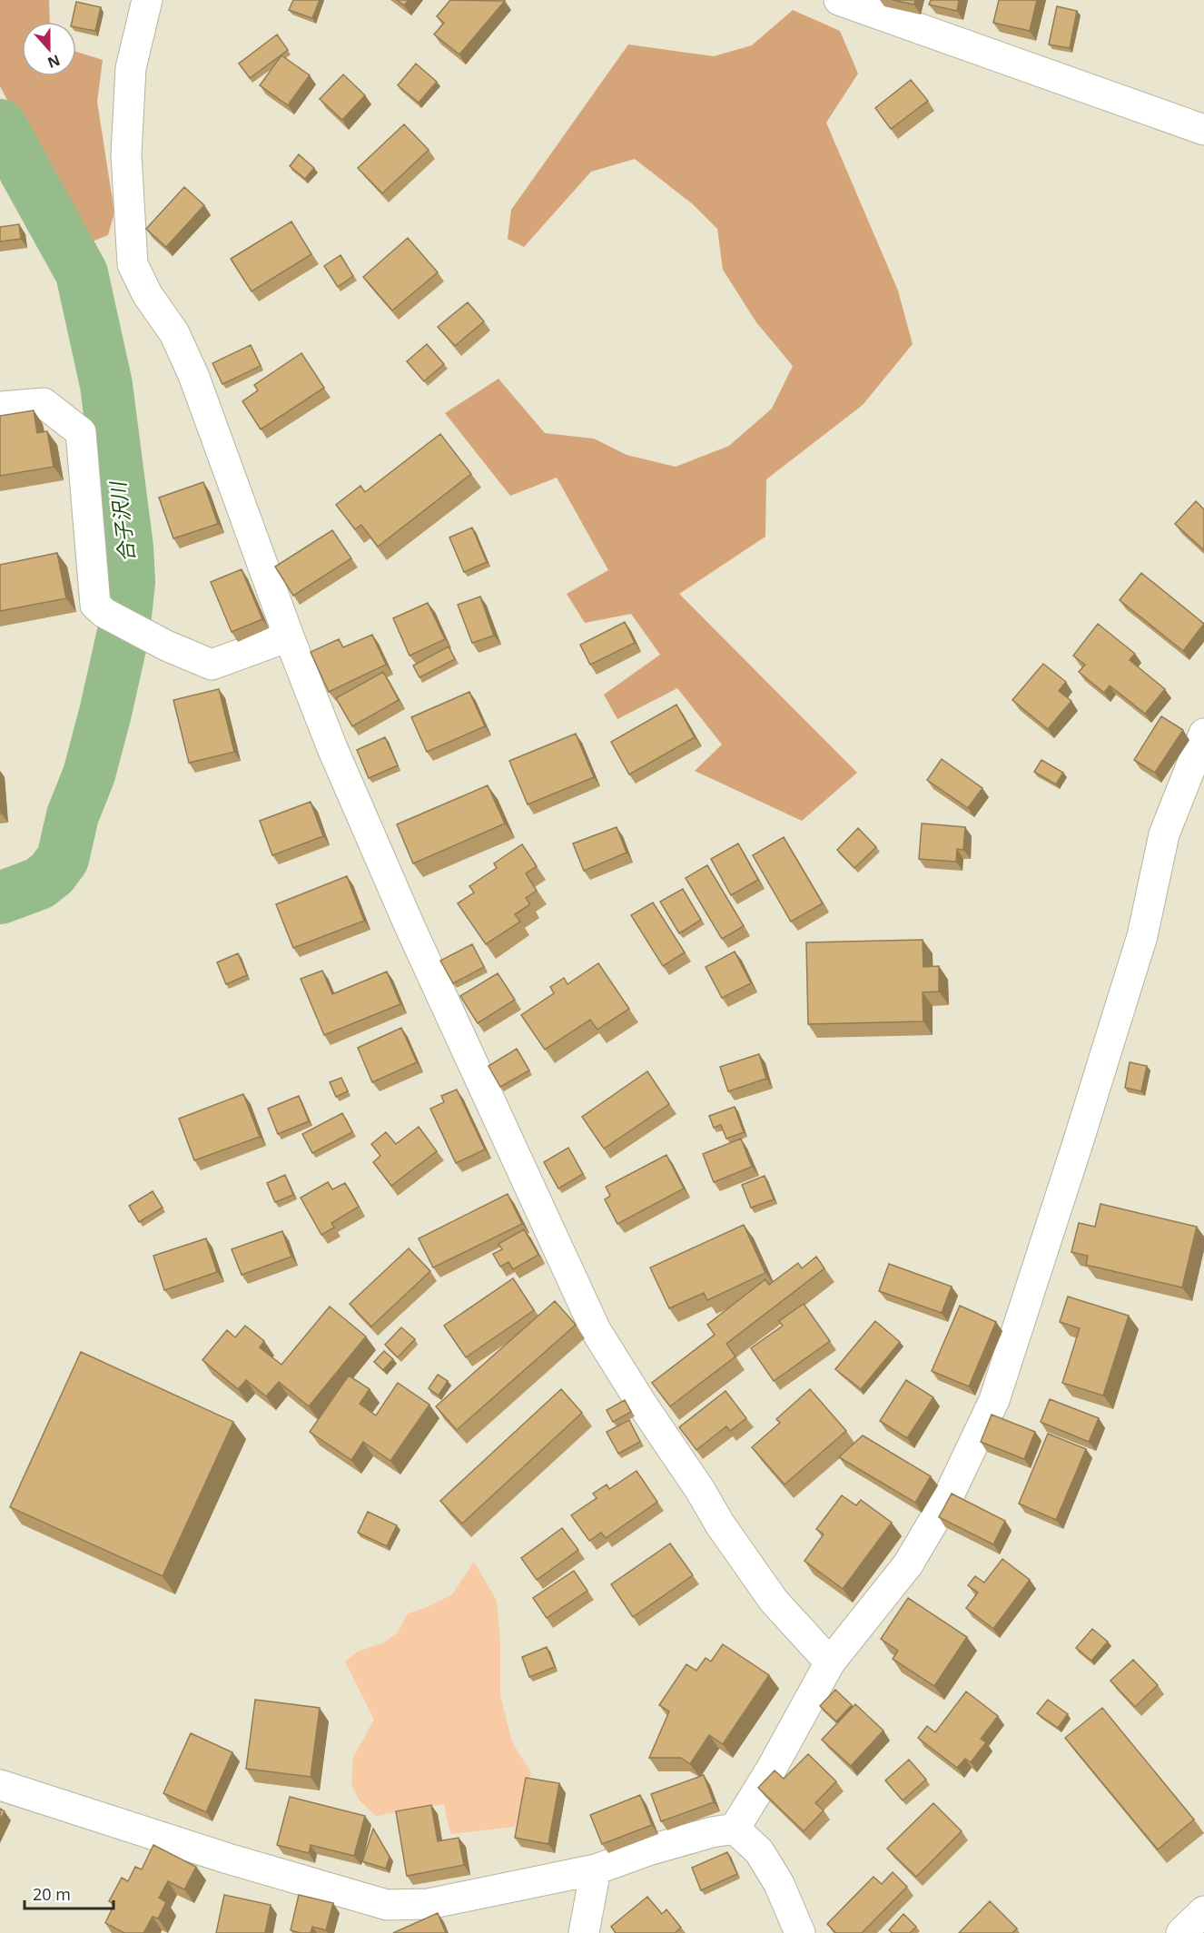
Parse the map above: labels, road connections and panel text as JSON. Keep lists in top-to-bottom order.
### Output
{
  "water": ["合子沢川"],
  "scale_bar": "20 m",
  "north": "bottom"
}
